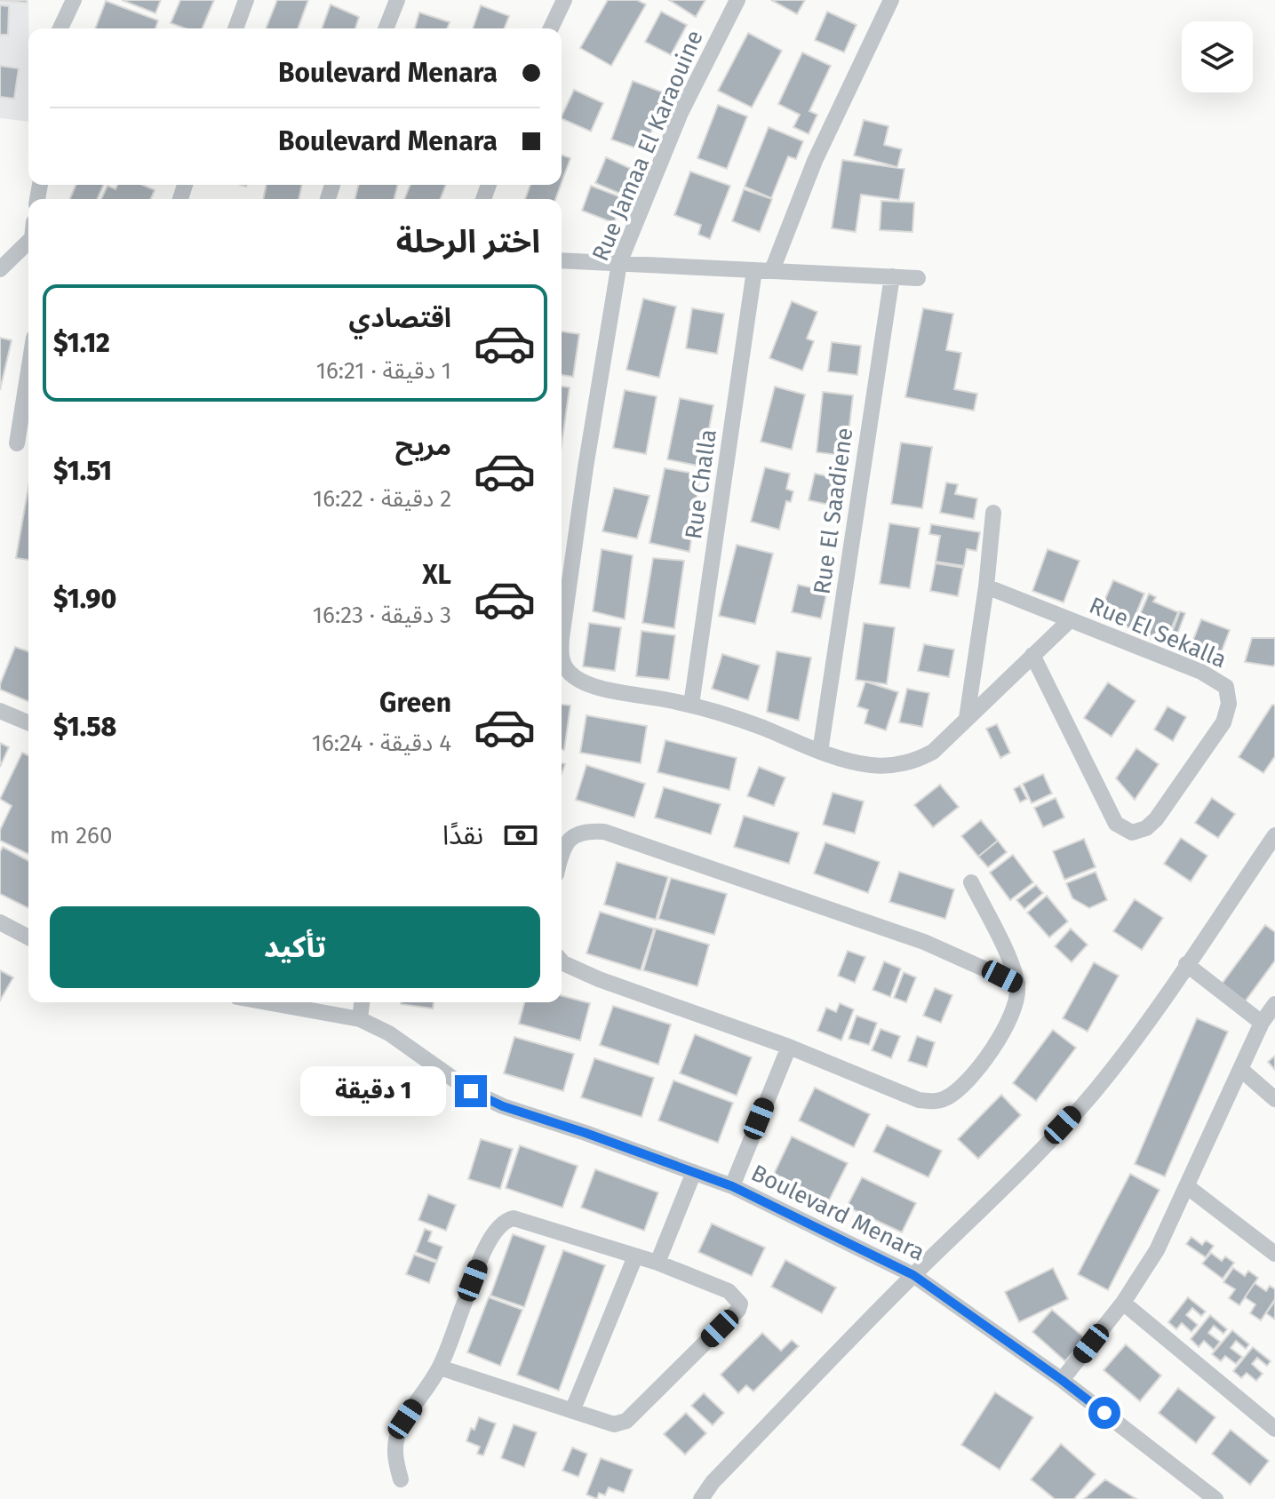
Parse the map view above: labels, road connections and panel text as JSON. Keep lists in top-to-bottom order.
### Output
{
  "streets": {
    "street": [
      "Rue Jamaa El Karaouine",
      "Rue Challa",
      "Rue El Saadiene",
      "Rue El Sekalla",
      "Boulevard Menara"
    ]
  },
  "crossings": [
    ["Rue Jamaa El Karaouine", "Rue Challa"],
    ["Rue Jamaa El Karaouine", "Rue El Saadiene"],
    ["Rue Jamaa El Karaouine", "Rue El Sekalla"]
  ],
  "page": {
    "banner": ["Boulevard Menara", "Boulevard Menara"],
    "heading": "اختر الرحلة",
    "list": [
      {
        "name": "اقتصادي",
        "note": "1 دقيقة · 16:21",
        "value": "$1.12"
      },
      {
        "name": "مريح",
        "note": "2 دقيقة · 16:22",
        "value": "$1.51"
      },
      {
        "name": "XL",
        "note": "3 دقيقة · 16:23",
        "value": "$1.90"
      },
      {
        "name": "Green",
        "note": "4 دقيقة · 16:24",
        "value": "$1.58"
      }
    ],
    "pay": ["نقدًا", "260 m"],
    "buttons": "تأكيد",
    "bubble": "1 دقيقة"
  }
}
